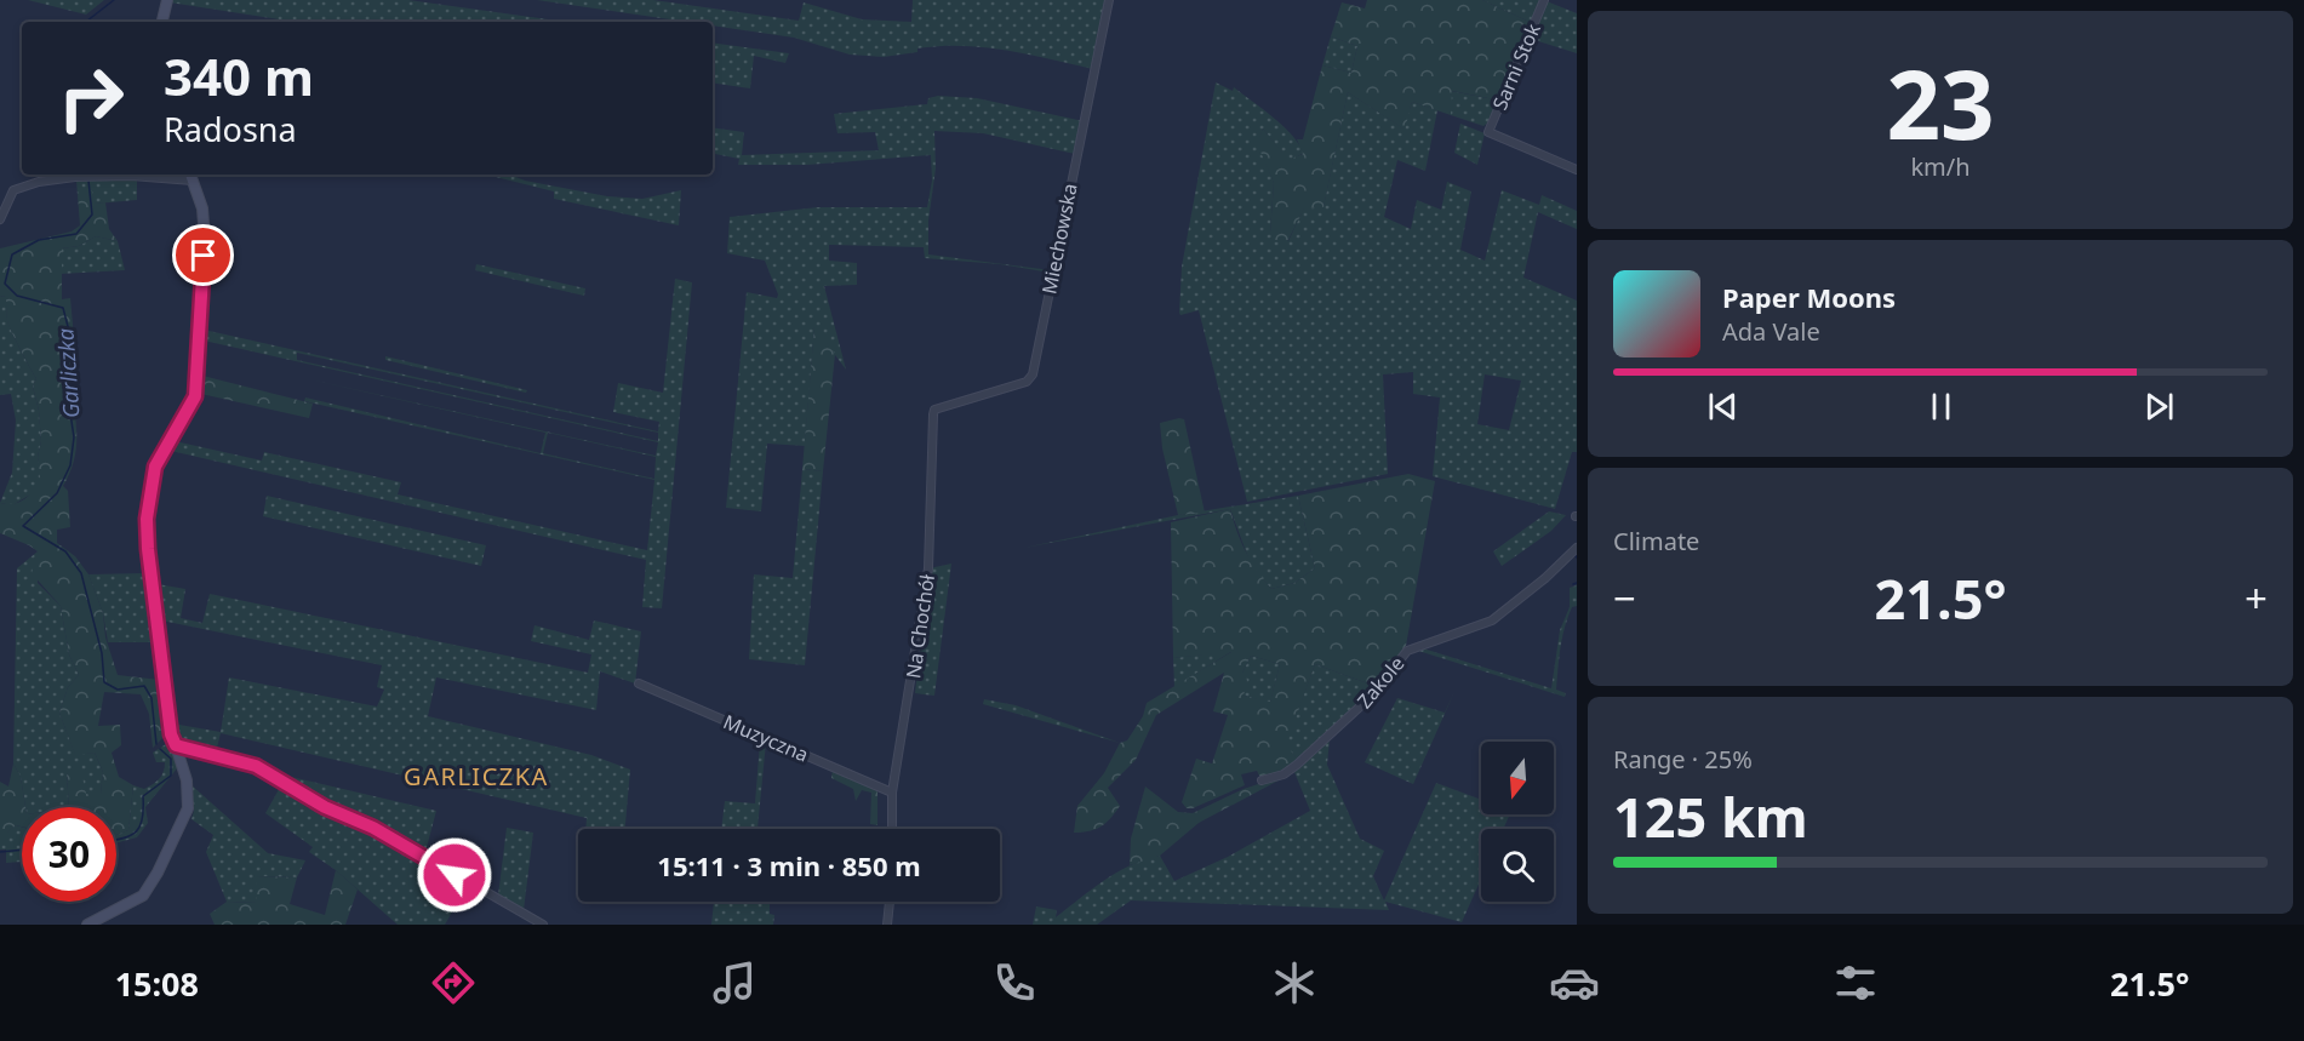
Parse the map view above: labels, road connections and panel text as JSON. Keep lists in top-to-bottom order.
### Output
{
  "streets": {
    "street": [
      "Sarni Stok",
      "Miechowska",
      "Na Chochół",
      "Zakole",
      "Muzyczna"
    ]
  },
  "crossings": [
    ["Miechowska", "Na Chochół"],
    ["Na Chochół", "Muzyczna"]
  ],
  "districts": ["GARLICZKA"],
  "water": ["Garliczka"],
  "north": "bottom",
  "page": {
    "tile": [
      ["23", "km/h"],
      "Climate",
      ["Range · 25%", "125 km"]
    ],
    "turn": ["340 m", "Radosna"],
    "song": ["Paper Moons", "Ada Vale"],
    "heat": ["−", "21.5°", "+"],
    "limit": "30",
    "trip": "15:11 · 3 min · 850 m",
    "tabs": ["15:08", "21.5°"]
  }
}
